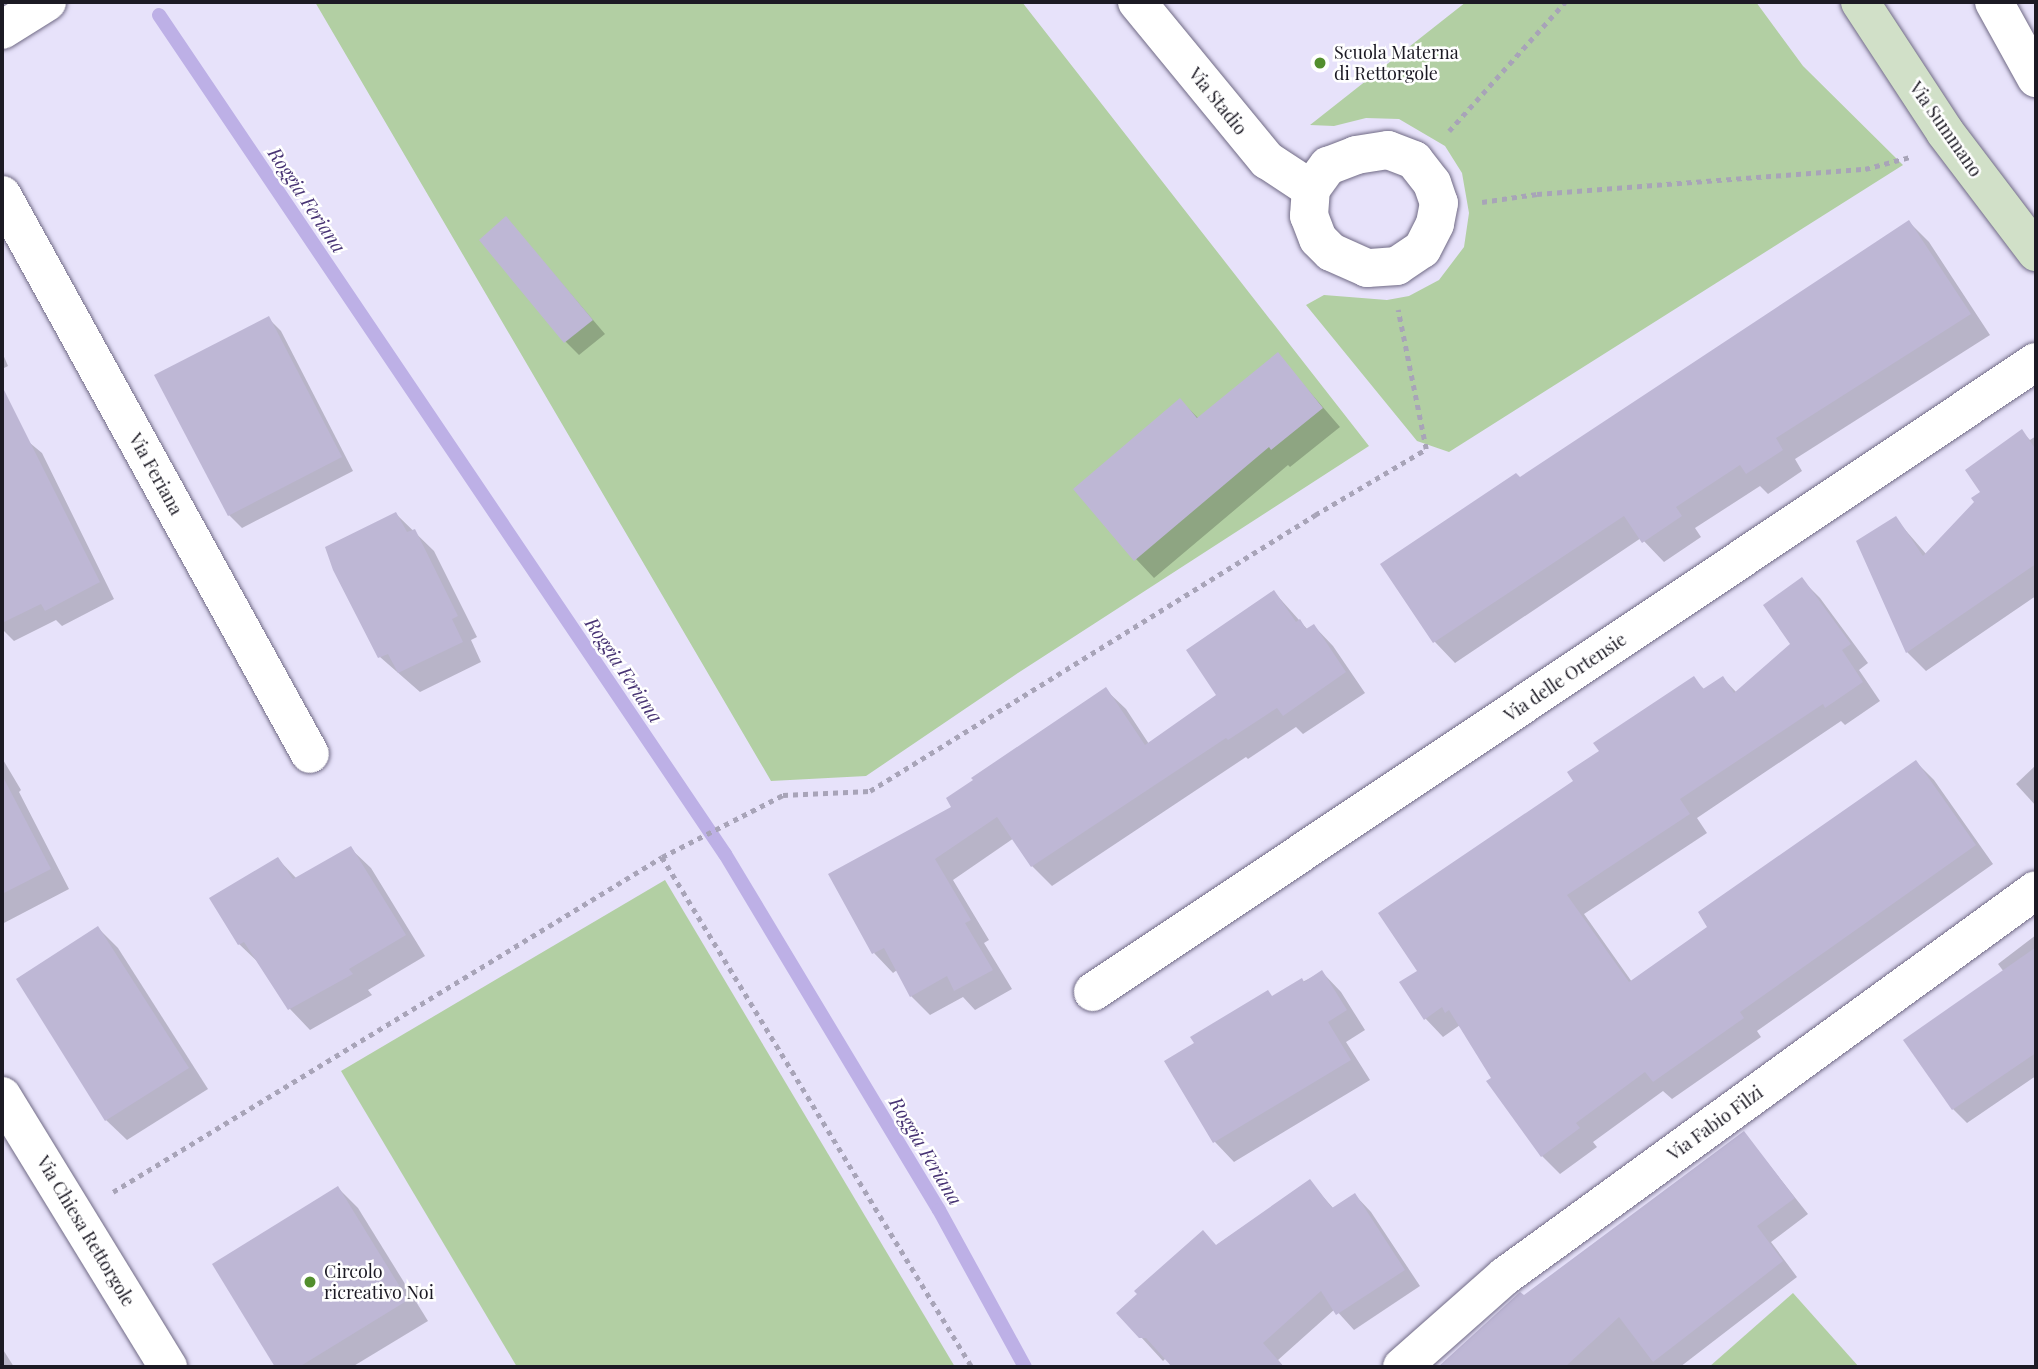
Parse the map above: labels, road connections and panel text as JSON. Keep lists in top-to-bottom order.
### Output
{
  "streets": {
    "main road": ["Via Summano"],
    "street": [
      "Via Stadio",
      "Via Feriana",
      "Via delle Ortensie",
      "Via Fabio Filzi",
      "Via Chiesa Rettorgole"
    ]
  },
  "water": ["Roggia Feriana"],
  "places": ["Scuola Materna di Rettorgole", "Circolo ricreativo Noi"]
}
